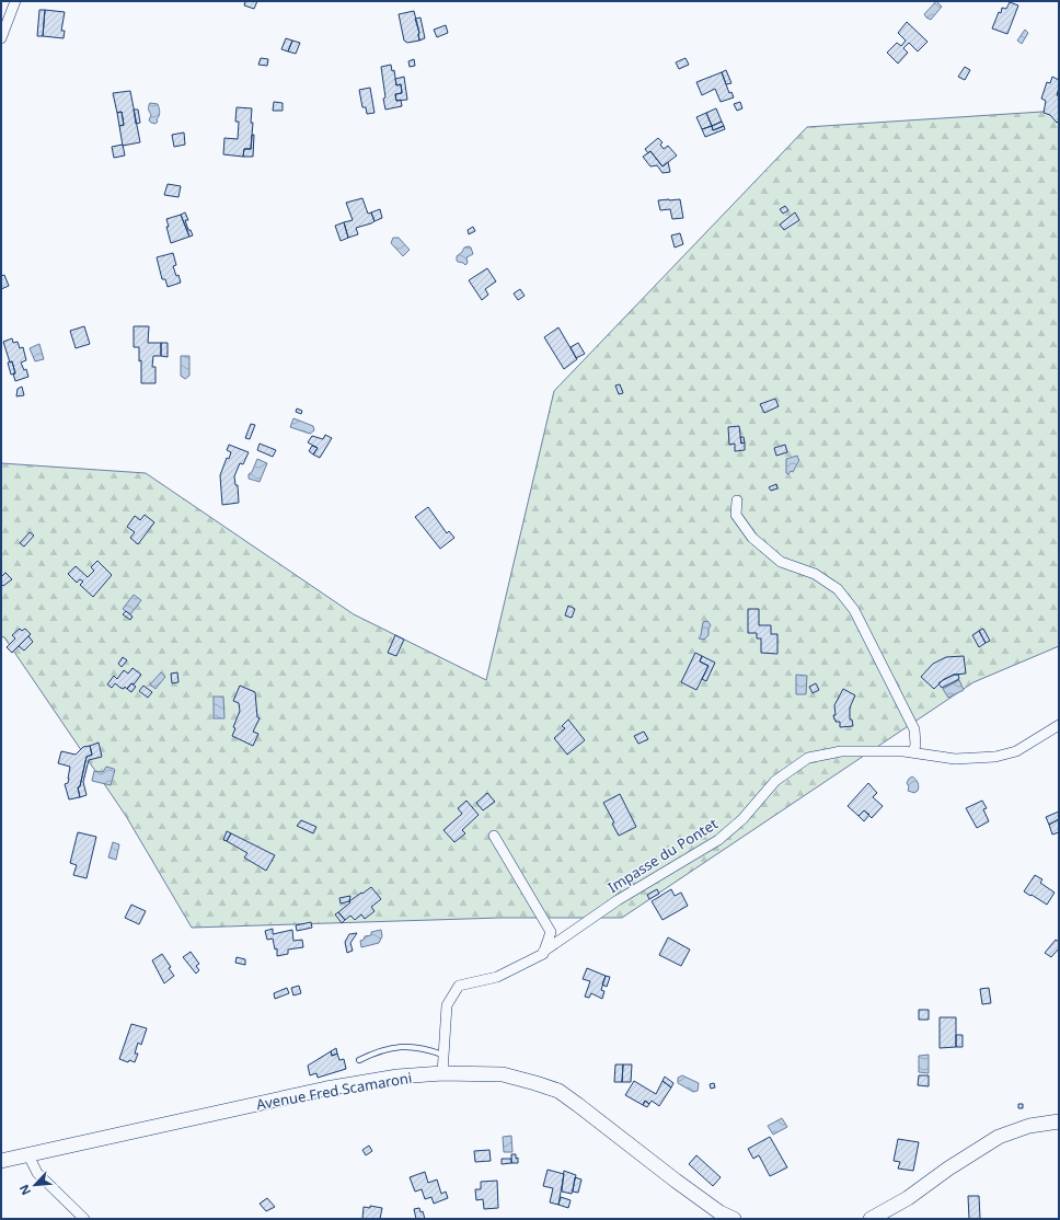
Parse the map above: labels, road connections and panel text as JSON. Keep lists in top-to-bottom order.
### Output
{
  "streets": {
    "main road": ["Avenue Fred Scamaroni"],
    "street": ["Impasse du Pontet"]
  },
  "crossings": [
    ["Impasse du Pontet", "Avenue Fred Scamaroni"]
  ],
  "north": "bottom left"
}
